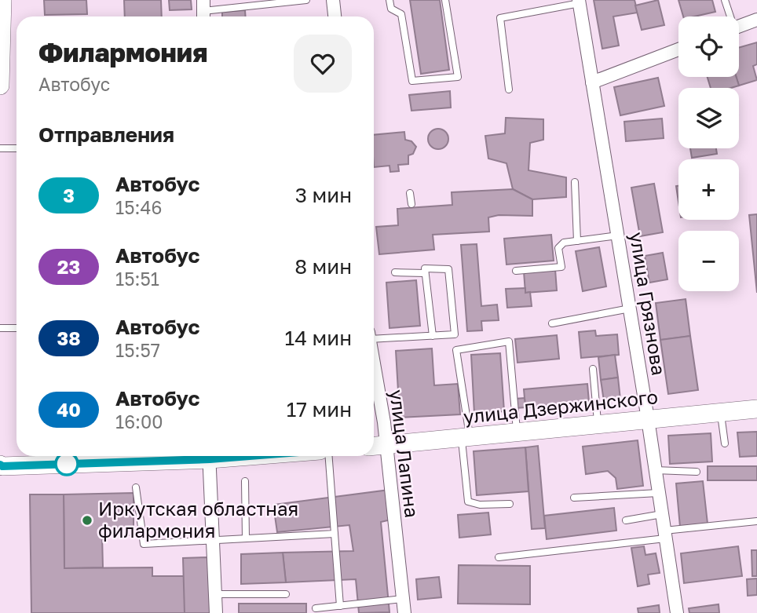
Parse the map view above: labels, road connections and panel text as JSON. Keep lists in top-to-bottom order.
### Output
{
  "streets": {
    "main road": ["улица Дзержинского"],
    "street": ["улица Грязнова", "улица Лапина"]
  },
  "crossings": [
    ["улица Грязнова", "улица Дзержинского"],
    ["улица Дзержинского", "улица Лапина"]
  ],
  "places": ["Иркутская областная филармония"],
  "lines": ["bus line 3"],
  "page": {
    "map_buttons": ["+", "−"],
    "heading": [
      ["Филармония", "Автобус"],
      "Отправления"
    ],
    "list": [
      {
        "mark": "3",
        "name": "Автобус",
        "note": "15:46",
        "value": "3 мин"
      },
      {
        "mark": "23",
        "name": "Автобус",
        "note": "15:51",
        "value": "8 мин"
      },
      {
        "mark": "38",
        "name": "Автобус",
        "note": "15:57",
        "value": "14 мин"
      },
      {
        "mark": "40",
        "name": "Автобус",
        "note": "16:00",
        "value": "17 мин"
      }
    ]
  }
}
